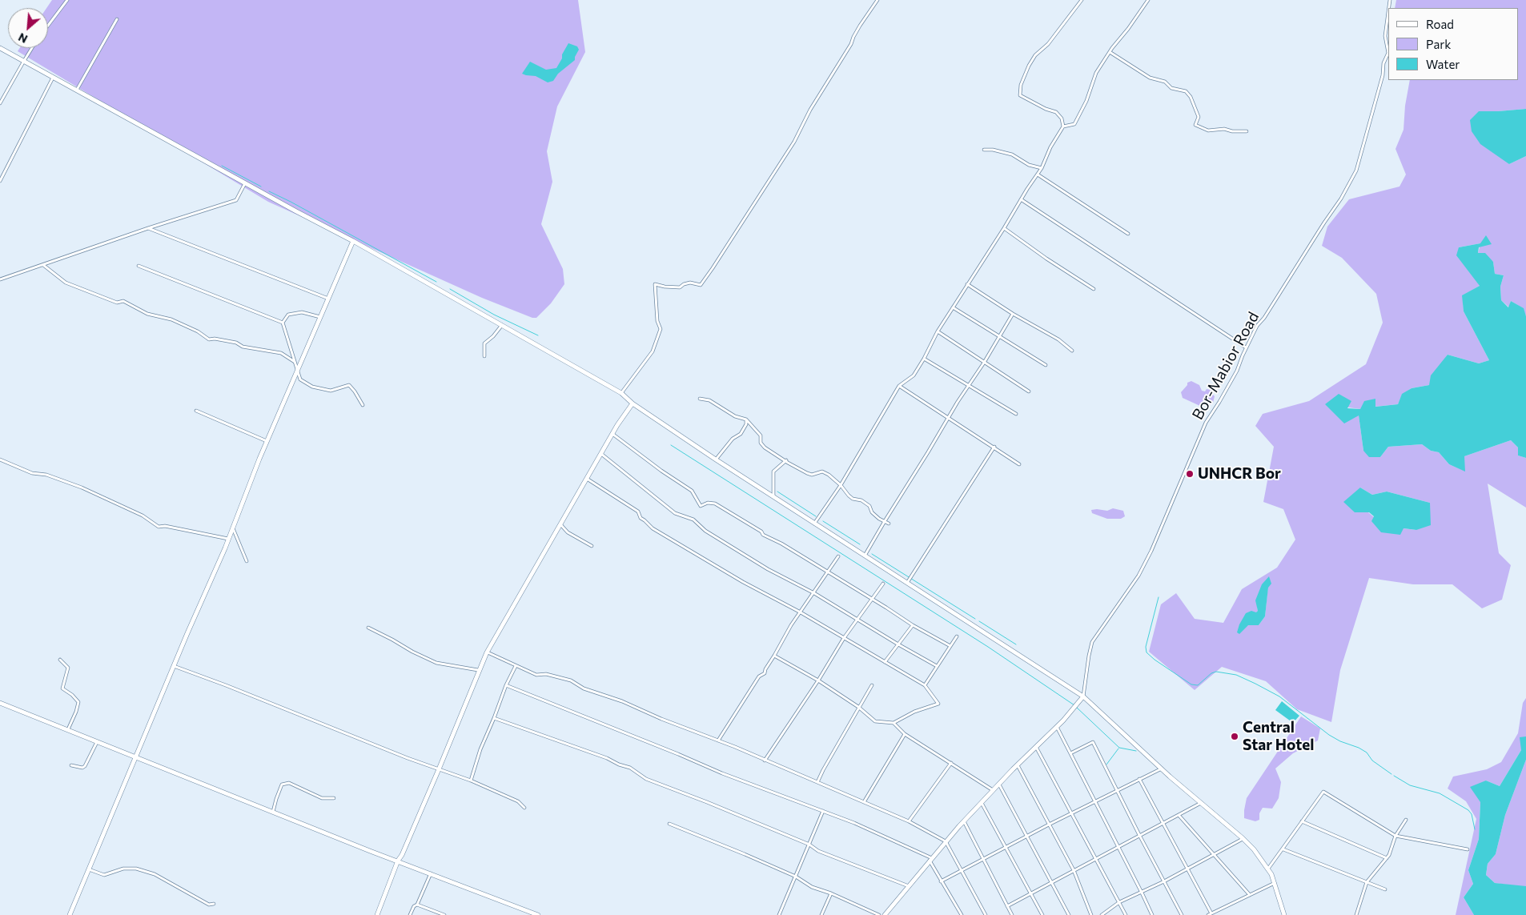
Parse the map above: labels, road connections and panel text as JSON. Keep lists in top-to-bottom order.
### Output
{
  "streets": {
    "street": ["Bor-Mabior Road"]
  },
  "places": ["UNHCR Bor", "Central Star Hotel"],
  "legend": ["Road", "Park", "Water"],
  "north": "bottom left"
}
